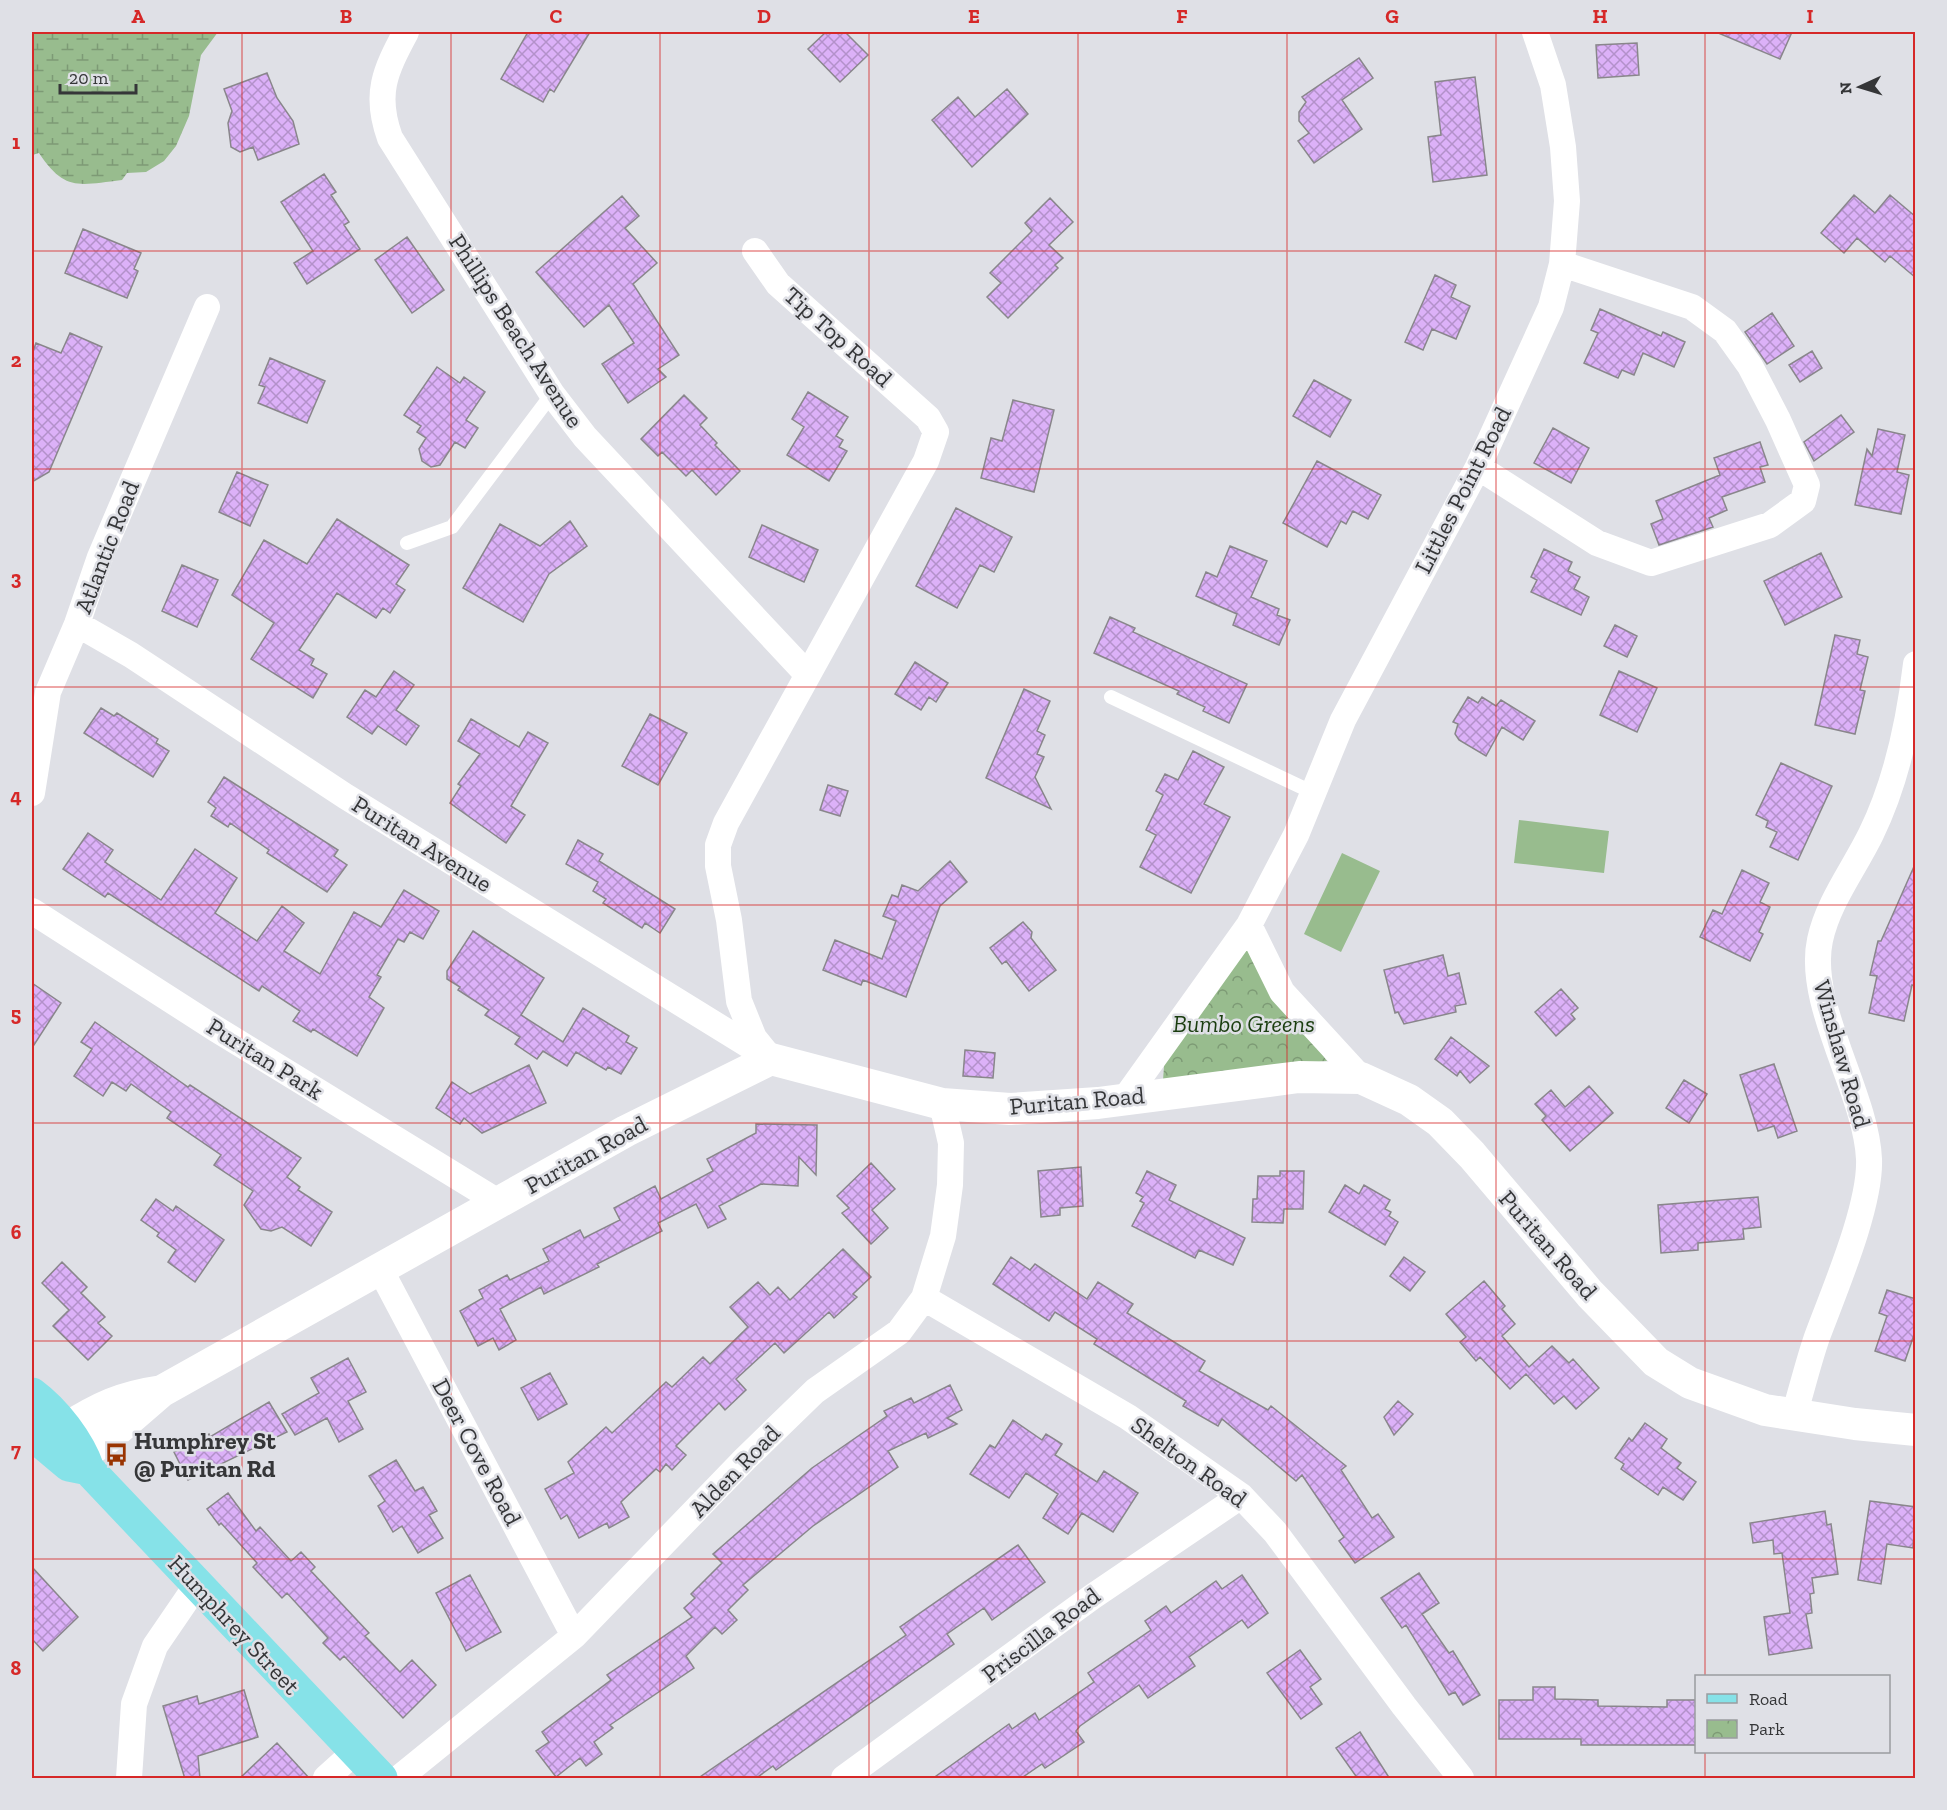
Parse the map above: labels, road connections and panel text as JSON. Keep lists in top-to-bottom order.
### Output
{
  "streets": {
    "main road": ["Humphrey Street"],
    "street": [
      "Phillips Beach Avenue",
      "Tip Top Road",
      "Littles Point Road",
      "Atlantic Road",
      "Puritan Avenue",
      "Winshaw Road",
      "Puritan Park",
      "Puritan Road",
      "Deer Cove Road",
      "Shelton Road",
      "Alden Road",
      "Priscilla Road"
    ]
  },
  "crossings": [
    ["Phillips Beach Avenue", "Tip Top Road"],
    ["Littles Point Road", "Puritan Road"],
    ["Atlantic Road", "Puritan Avenue"],
    ["Puritan Avenue", "Puritan Road"],
    ["Winshaw Road", "Puritan Road"],
    ["Puritan Park", "Puritan Road"],
    ["Puritan Road", "Deer Cove Road"],
    ["Puritan Road", "Alden Road"],
    ["Puritan Road", "Humphrey Street"],
    ["Deer Cove Road", "Alden Road"],
    ["Shelton Road", "Alden Road"],
    ["Shelton Road", "Priscilla Road"]
  ],
  "parks": ["Bumbo Greens"],
  "places": {
    "bus stop": ["Humphrey St @ Puritan Rd"]
  },
  "legend": ["Road", "Park"],
  "scale_bar": "20 m",
  "north": "left",
  "grid": {
    "columns": [
      "A",
      "B",
      "C",
      "D",
      "E",
      "F",
      "G",
      "H",
      "I"
    ],
    "rows": [
      "1",
      "2",
      "3",
      "4",
      "5",
      "6",
      "7",
      "8"
    ]
  }
}
